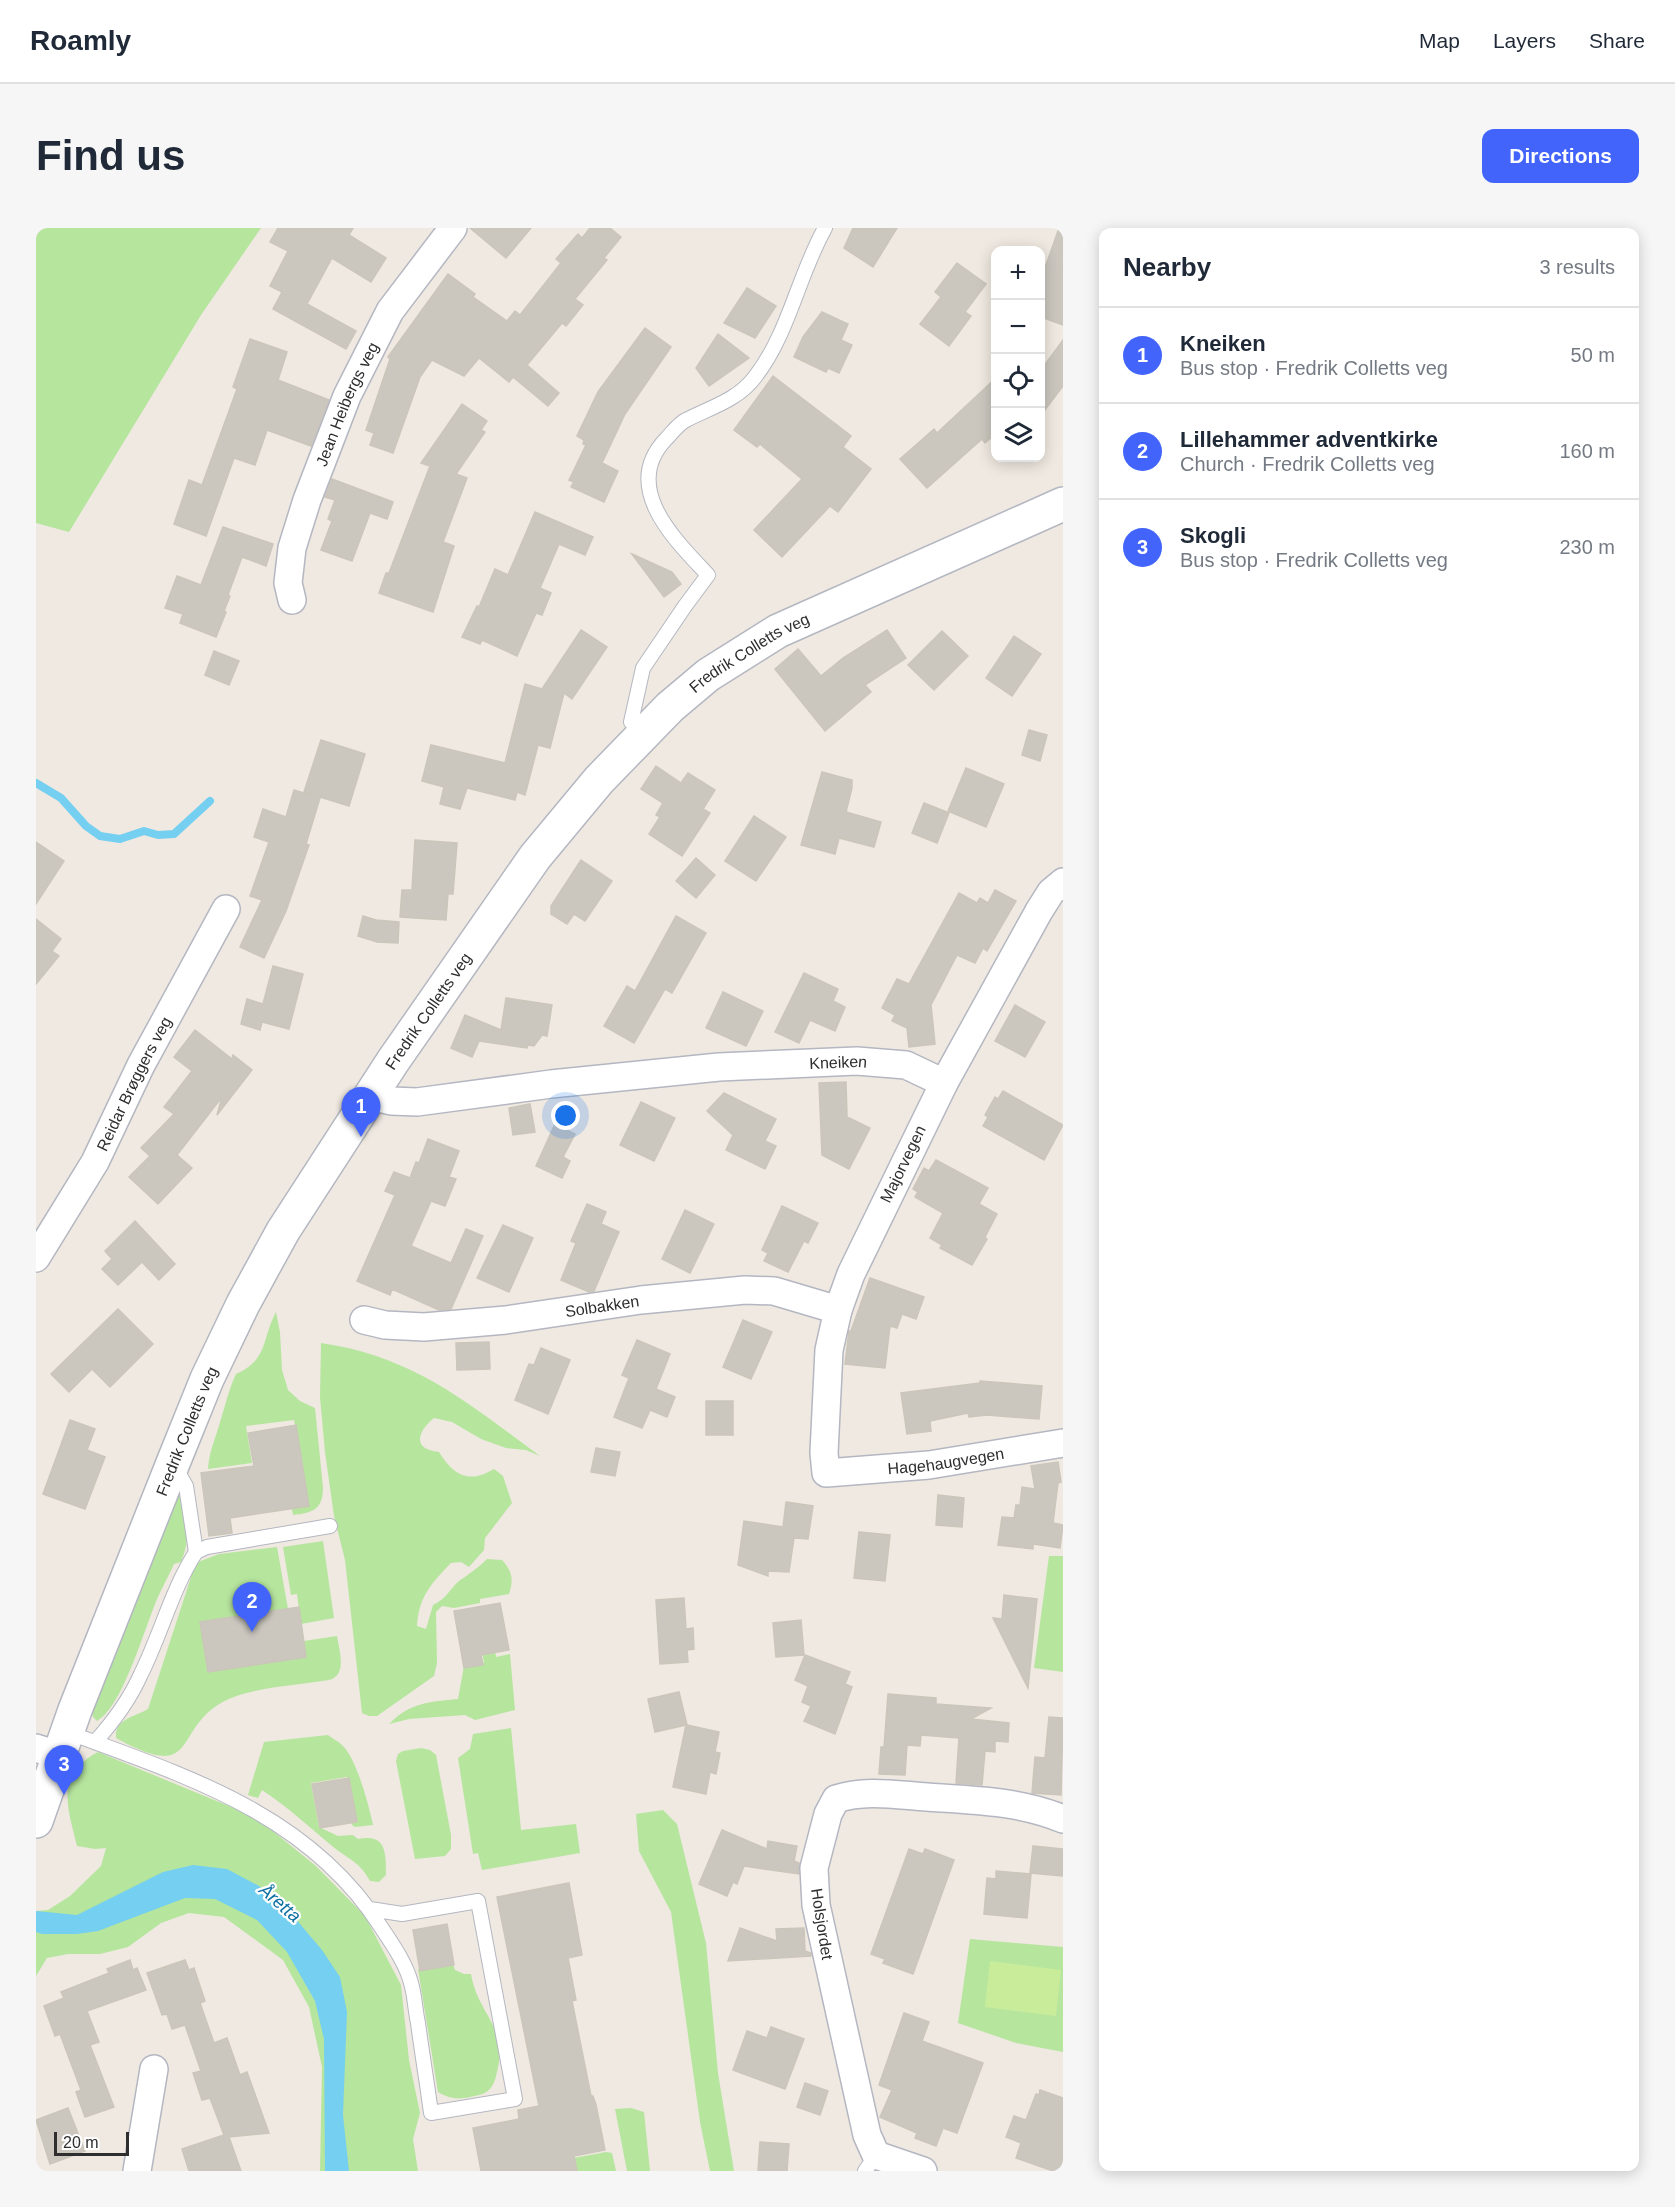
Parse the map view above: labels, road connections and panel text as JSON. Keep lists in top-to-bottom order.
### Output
{
  "streets": {
    "street": [
      "Jean Heibergs veg",
      "Fredrik Colletts veg",
      "Kneiken",
      "Reidar Brøggers veg",
      "Majorvegen",
      "Solbakken",
      "Hagehaugvegen",
      "Holsjordet"
    ]
  },
  "crossings": [
    ["Fredrik Colletts veg", "Kneiken"],
    ["Kneiken", "Majorvegen"],
    ["Majorvegen", "Solbakken"],
    ["Majorvegen", "Hagehaugvegen"]
  ],
  "water": ["Åretta"],
  "scale_bar": "20 m",
  "page": {
    "header": "Roamly",
    "nav": ["Map", "Layers", "Share"],
    "buttons": "Directions",
    "title": "Find us",
    "heading": ["Nearby", "3 results"],
    "map_buttons": ["+", "−"],
    "list": [
      {
        "mark": "1",
        "name": "Kneiken",
        "note": "Bus stop · Fredrik Colletts veg",
        "value": "50 m"
      },
      {
        "mark": "2",
        "name": "Lillehammer adventkirke",
        "note": "Church · Fredrik Colletts veg",
        "value": "160 m"
      },
      {
        "mark": "3",
        "name": "Skogli",
        "note": "Bus stop · Fredrik Colletts veg",
        "value": "230 m"
      }
    ],
    "pins": ["1", "2", "3"],
    "scale": "20 m"
  }
}
